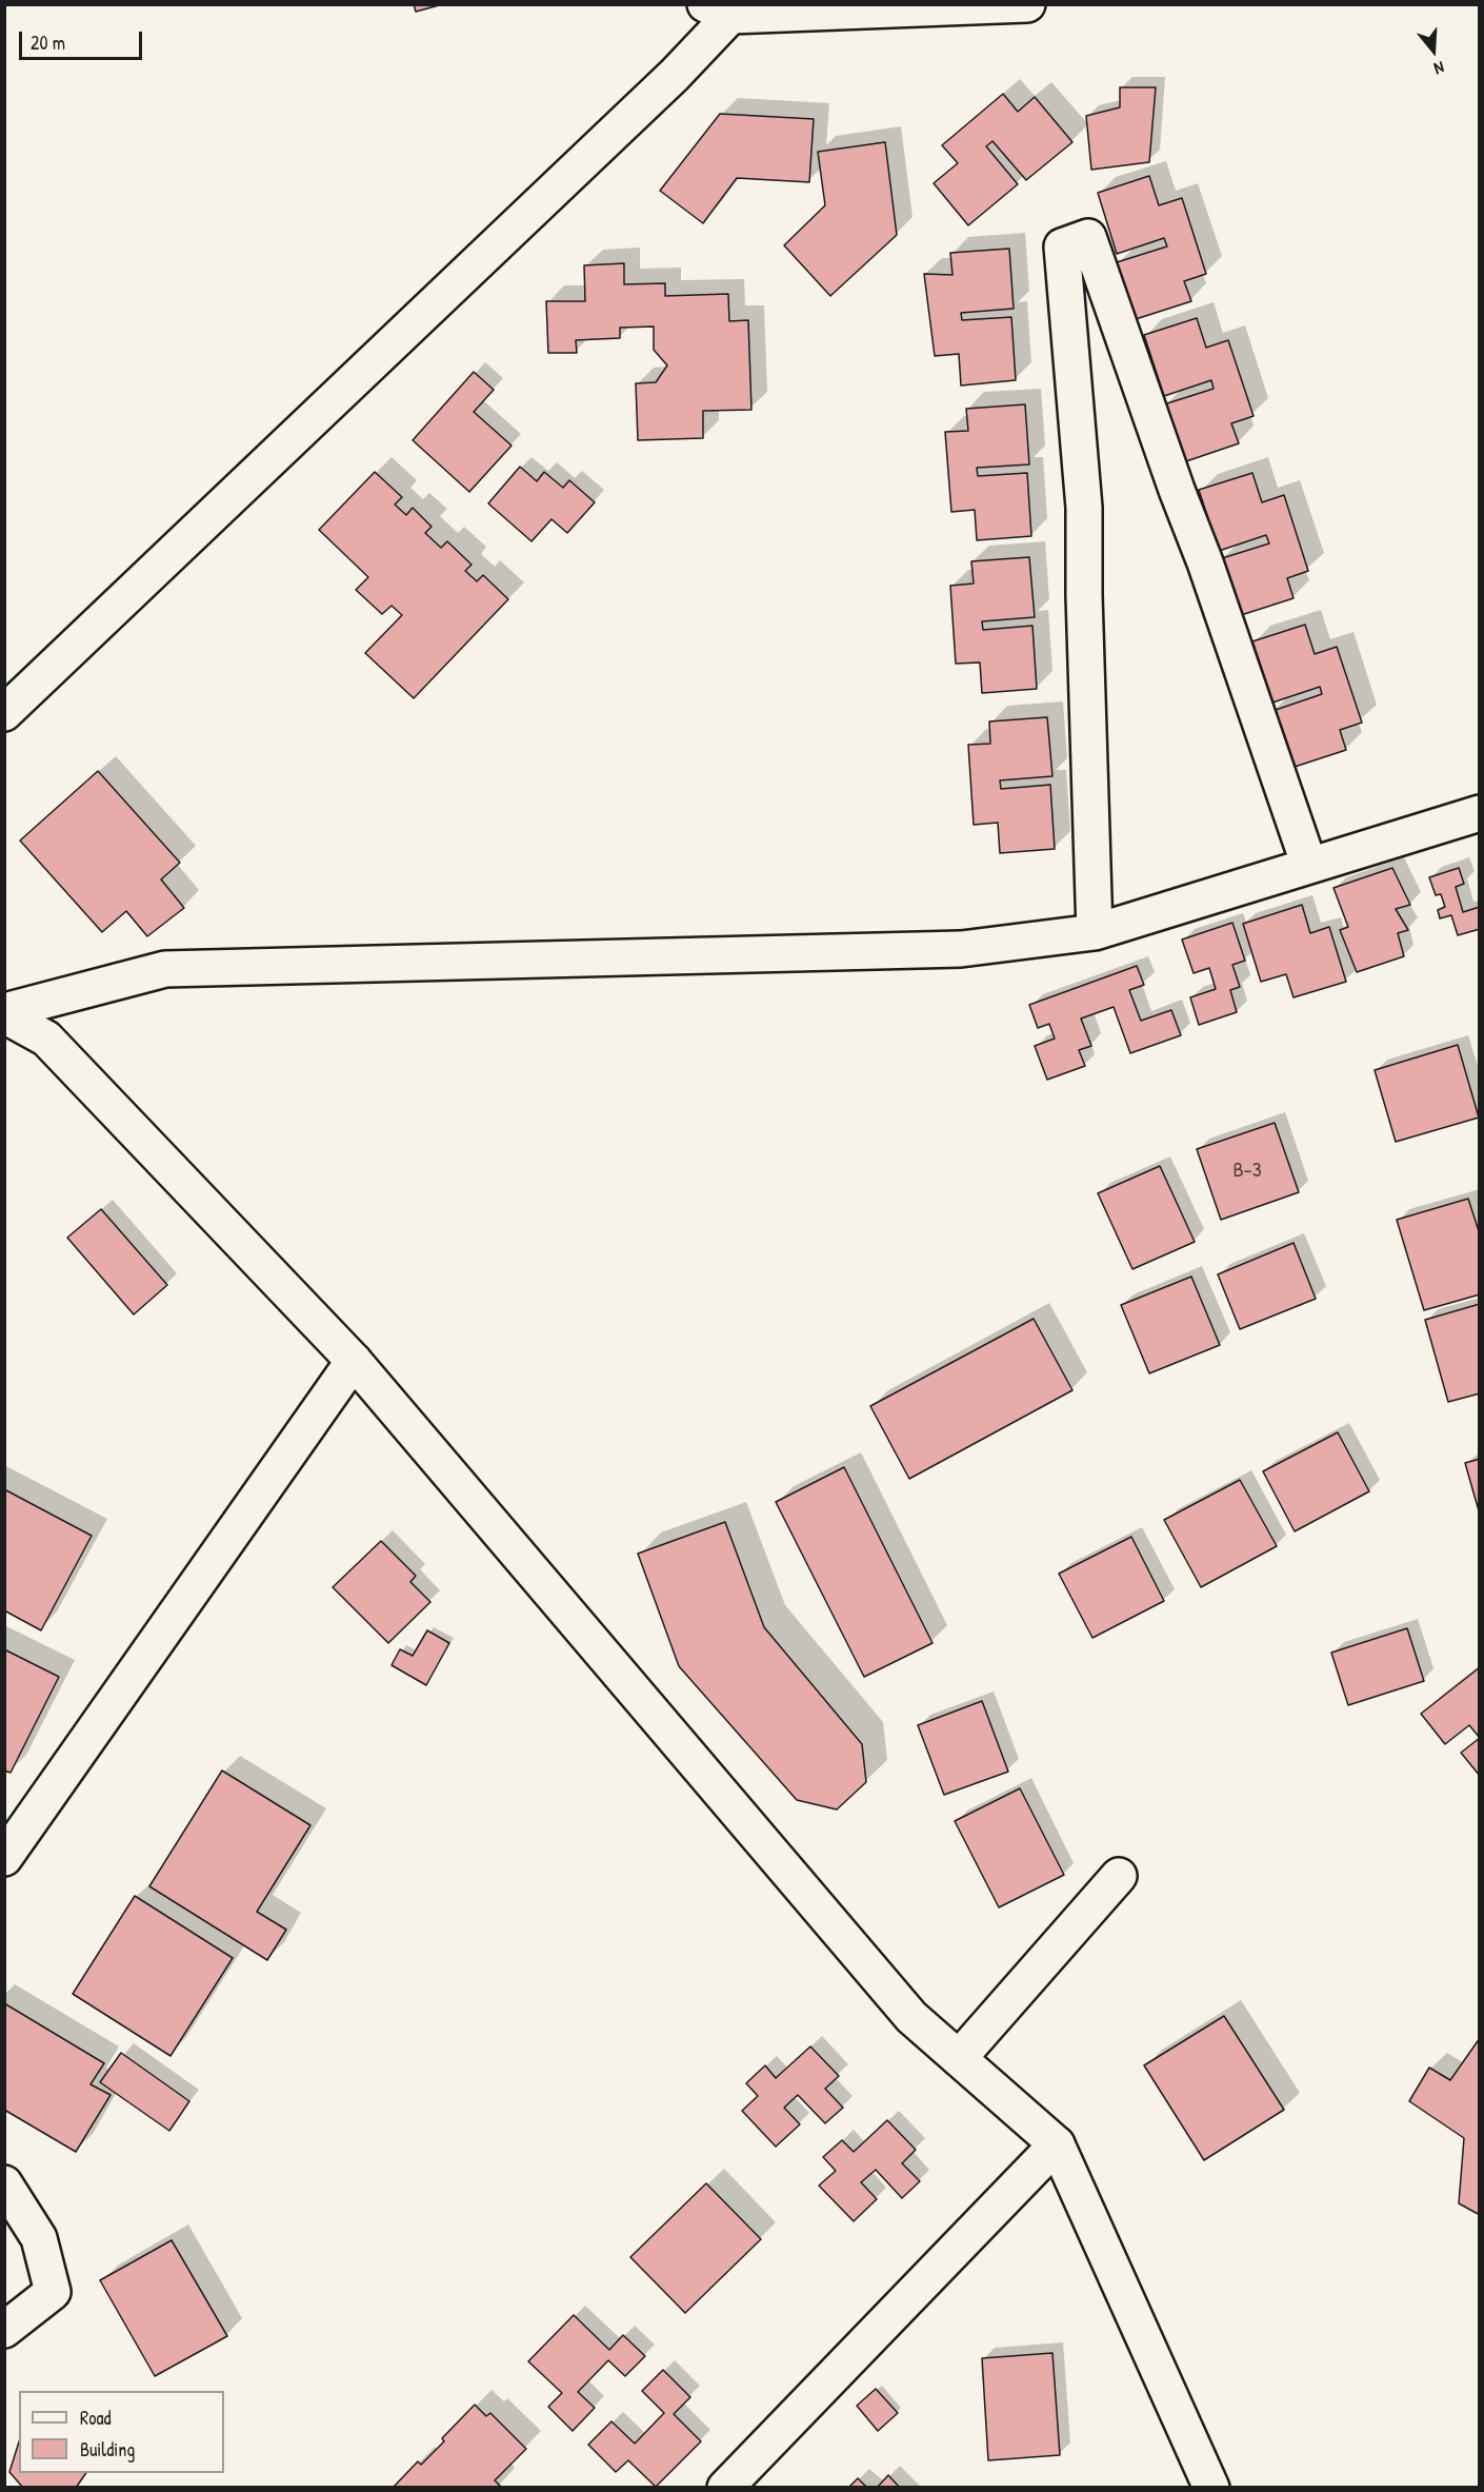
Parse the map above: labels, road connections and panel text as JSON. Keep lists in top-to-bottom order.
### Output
{
  "house_numbers": ["B-3"],
  "legend": ["Road", "Building"],
  "scale_bar": "20 m",
  "north": "bottom"
}
